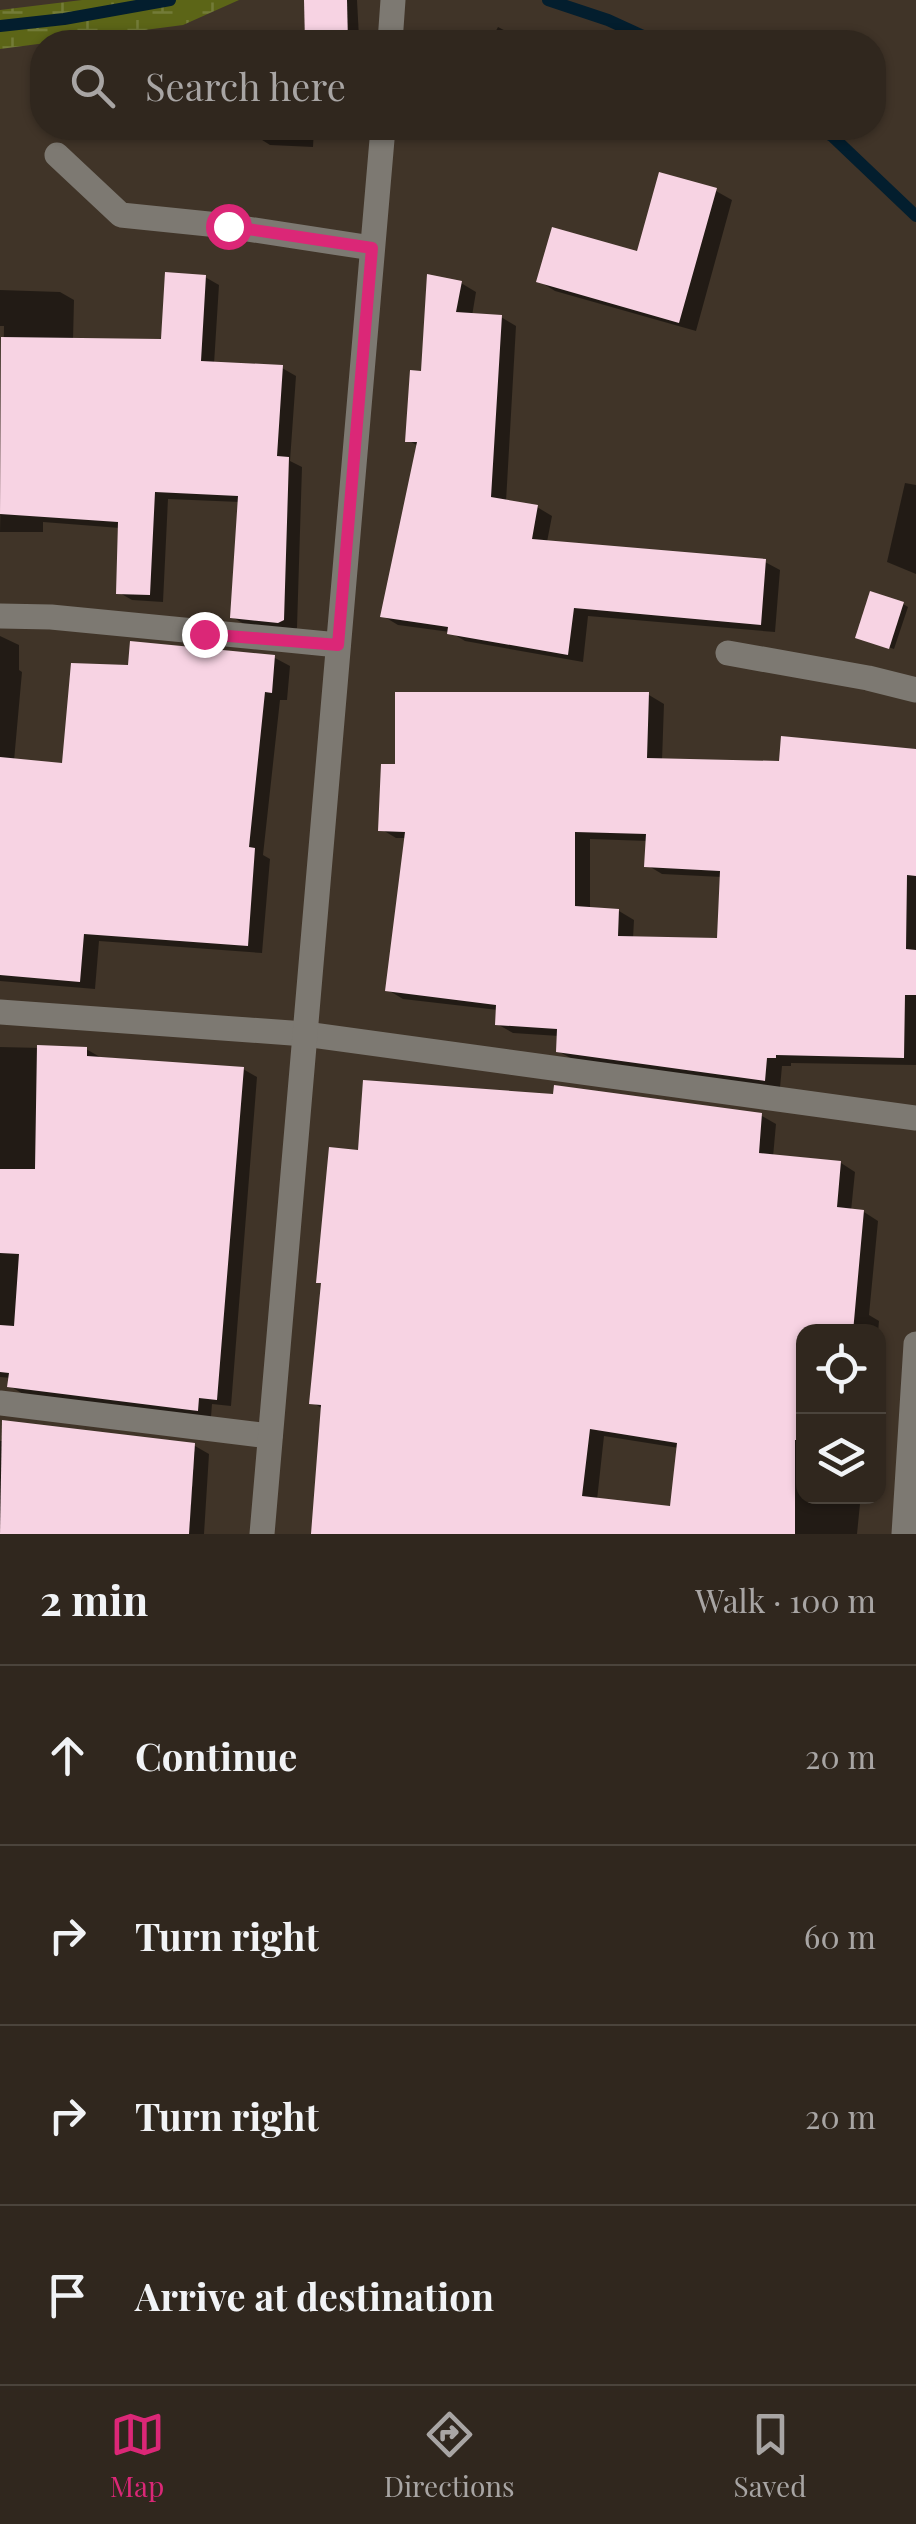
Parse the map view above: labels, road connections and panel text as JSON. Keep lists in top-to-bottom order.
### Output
{
  "page": {
    "search": "Search here",
    "heading": ["2 min", "Walk · 100 m"],
    "list": [
      ["Continue", "20 m"],
      ["Turn right", "60 m"],
      ["Turn right", "20 m"],
      "Arrive at destination"
    ],
    "nav": ["Map", "Directions", "Saved"]
  }
}
